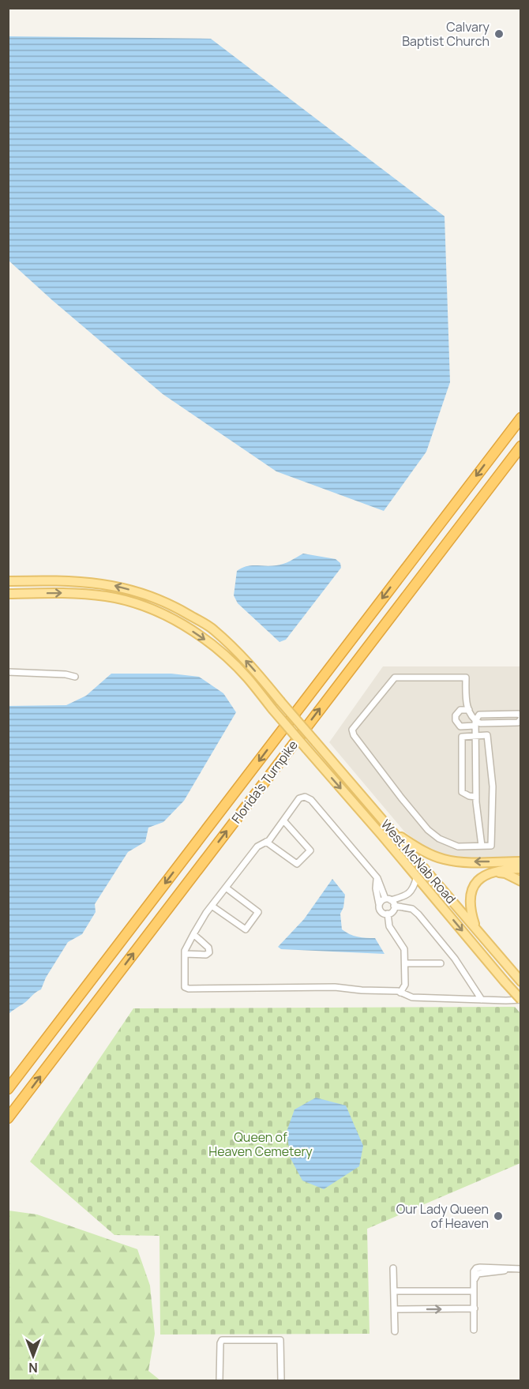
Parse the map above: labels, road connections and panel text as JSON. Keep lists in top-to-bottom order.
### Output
{
  "streets": {
    "highway": ["Florida's Turnpike"],
    "main road": ["West McNab Road"]
  },
  "parks": ["Queen of Heaven Cemetery"],
  "places": ["Calvary Baptist Church", "Our Lady Queen of Heaven"],
  "north": "bottom"
}
